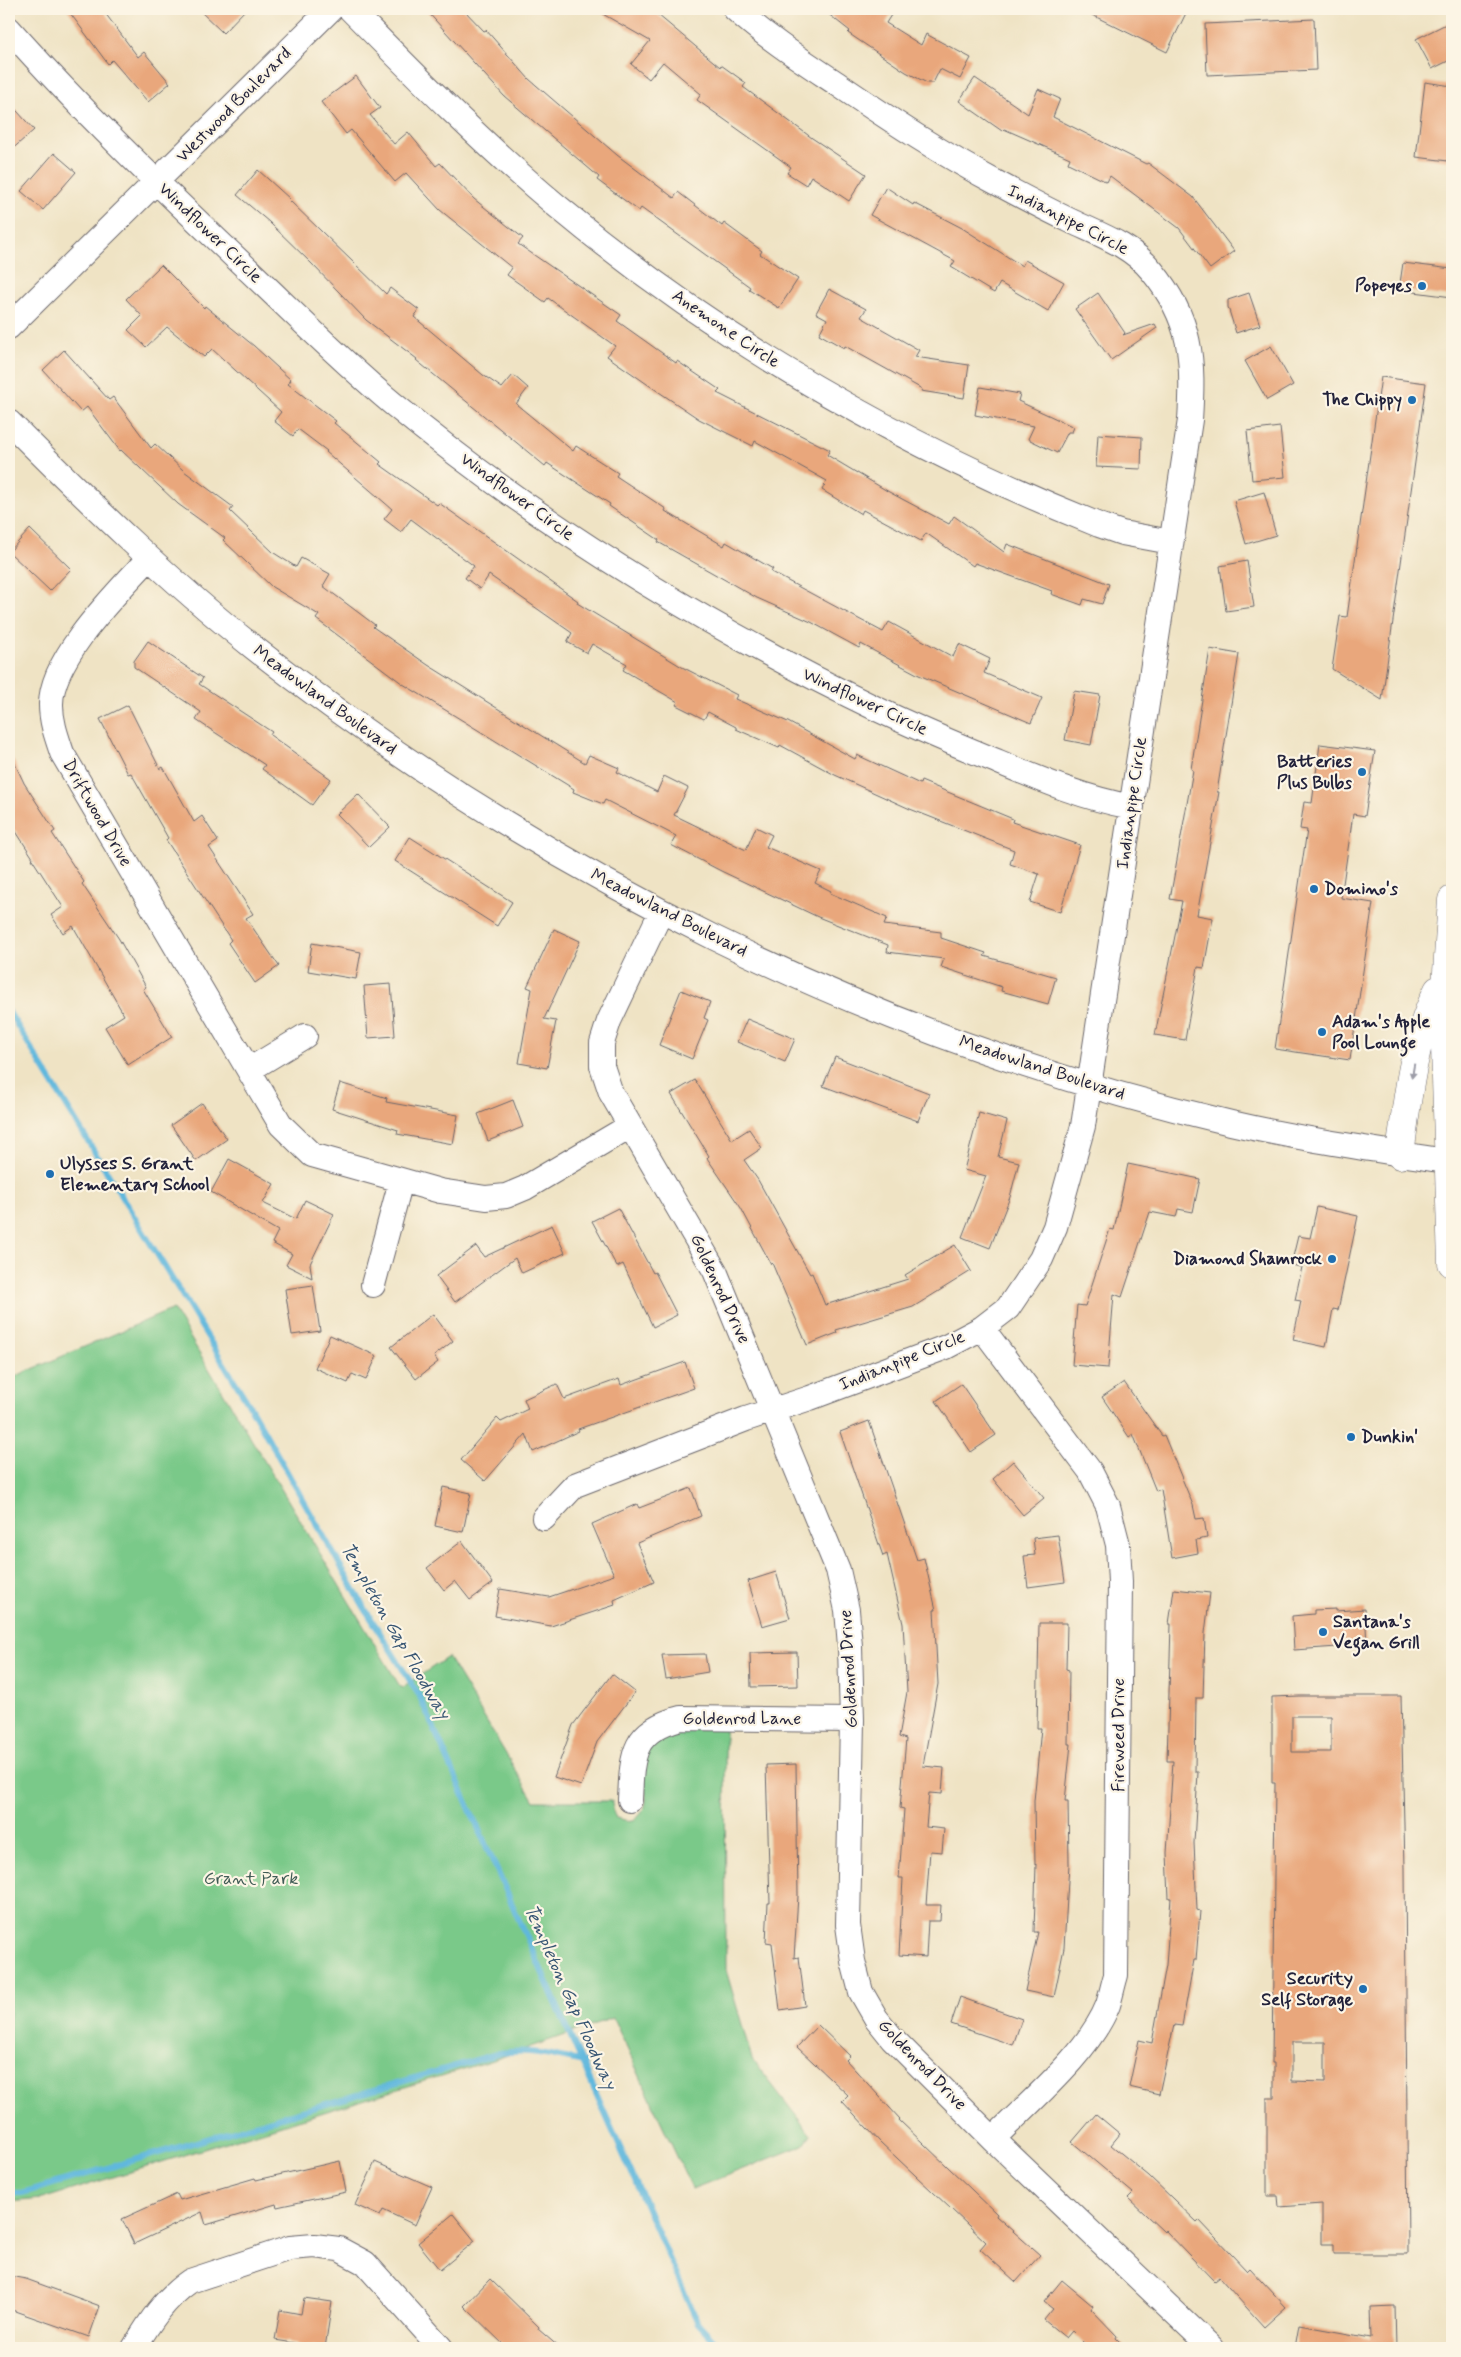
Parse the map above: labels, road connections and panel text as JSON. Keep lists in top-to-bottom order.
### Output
{
  "streets": {
    "street": [
      "Westwood Boulevard",
      "Indianpipe Circle",
      "Windflower Circle",
      "Anemone Circle",
      "Meadowland Boulevard",
      "Driftwood Drive",
      "Goldenrod Drive",
      "Goldenrod Lane",
      "Fireweed Drive"
    ]
  },
  "crossings": [
    ["Westwood Boulevard", "Windflower Circle"],
    ["Indianpipe Circle", "Windflower Circle"],
    ["Indianpipe Circle", "Anemone Circle"],
    ["Indianpipe Circle", "Meadowland Boulevard"],
    ["Indianpipe Circle", "Goldenrod Drive"],
    ["Indianpipe Circle", "Fireweed Drive"],
    ["Meadowland Boulevard", "Driftwood Drive"],
    ["Meadowland Boulevard", "Goldenrod Drive"],
    ["Driftwood Drive", "Goldenrod Drive"],
    ["Goldenrod Drive", "Goldenrod Lane"],
    ["Goldenrod Drive", "Fireweed Drive"]
  ],
  "water": ["Templeton Gap Floodway"],
  "parks": ["Grant Park"],
  "places": [
    "Popeyes",
    "The Chippy",
    "Batteries Plus Bulbs",
    "Domino's",
    "Adam's Apple Pool Lounge",
    "Ulysses S. Grant Elementary School",
    "Diamond Shamrock",
    "Dunkin'",
    "Santana's Vegan Grill",
    "Security Self Storage"
  ]
}
